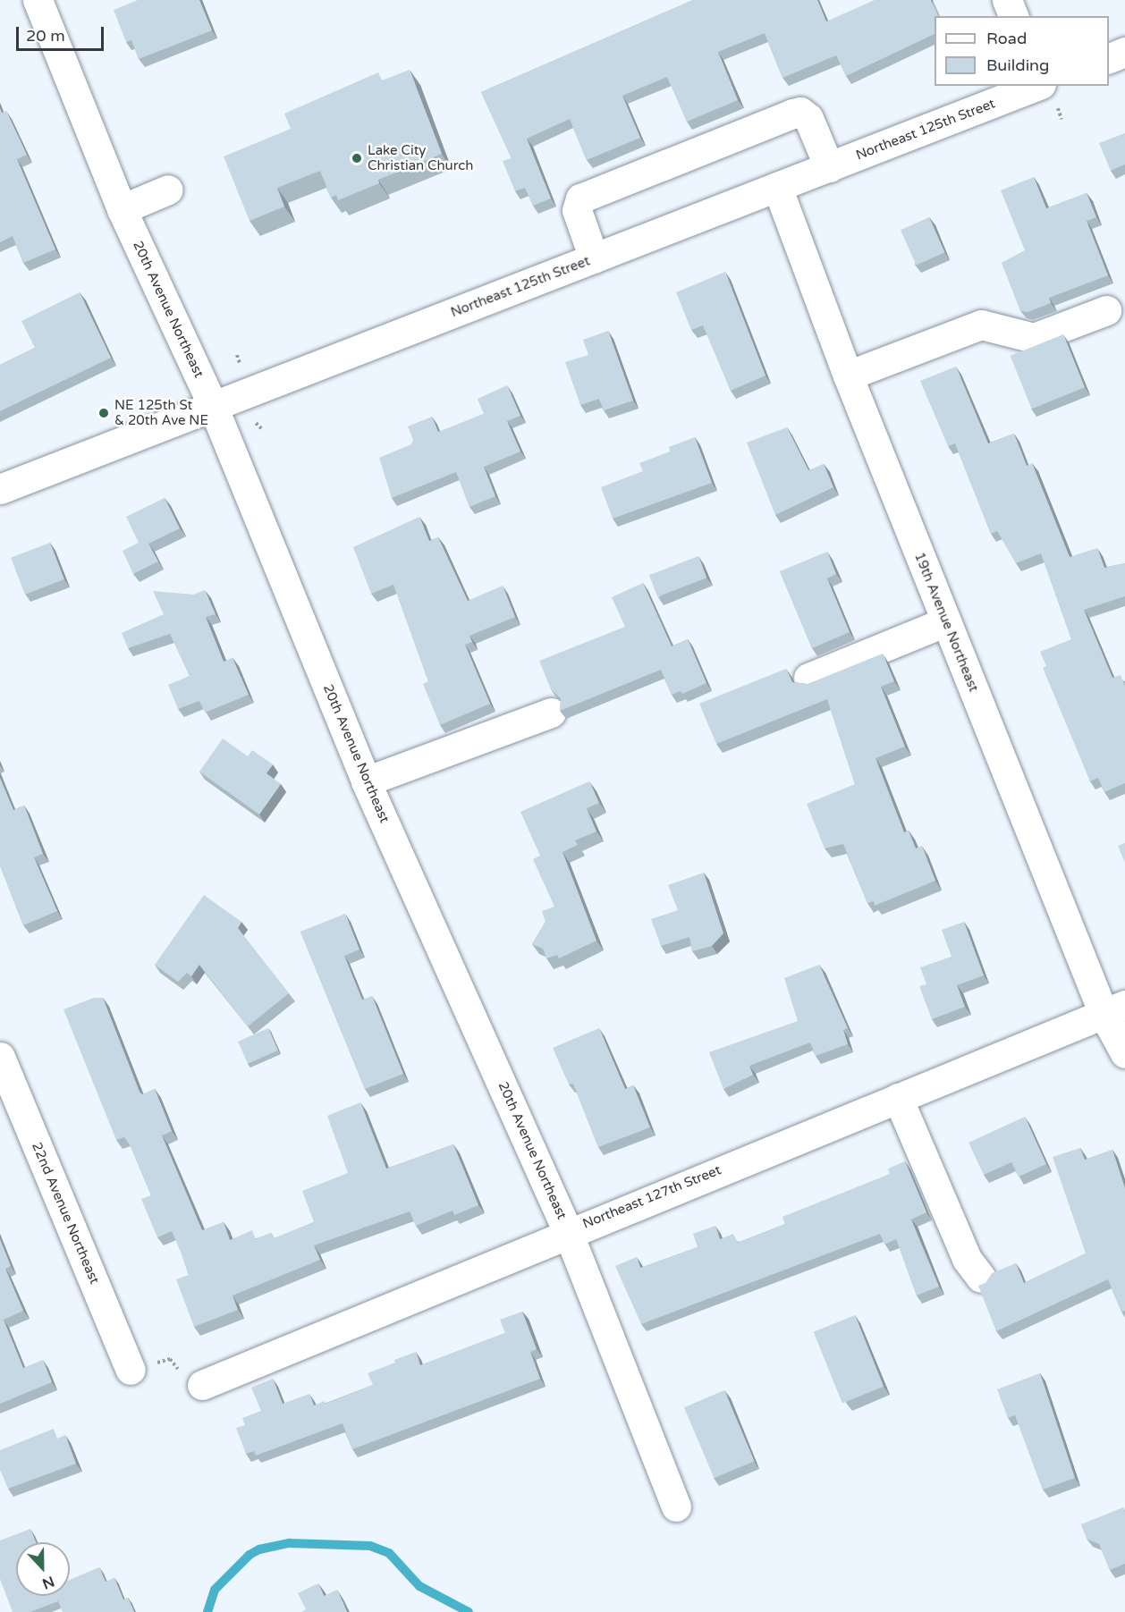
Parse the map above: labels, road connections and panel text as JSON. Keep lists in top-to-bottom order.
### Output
{
  "streets": {
    "street": [
      "Northeast 125th Street",
      "20th Avenue Northeast",
      "19th Avenue Northeast",
      "Northeast 127th Street",
      "22nd Avenue Northeast"
    ]
  },
  "crossings": [
    ["Northeast 125th Street", "20th Avenue Northeast"],
    ["Northeast 125th Street", "19th Avenue Northeast"],
    ["20th Avenue Northeast", "Northeast 127th Street"],
    ["19th Avenue Northeast", "Northeast 127th Street"]
  ],
  "places": ["Lake City Christian Church", "NE 125th St & 20th Ave NE"],
  "legend": ["Road", "Building"],
  "scale_bar": "20 m",
  "north": "bottom"
}
